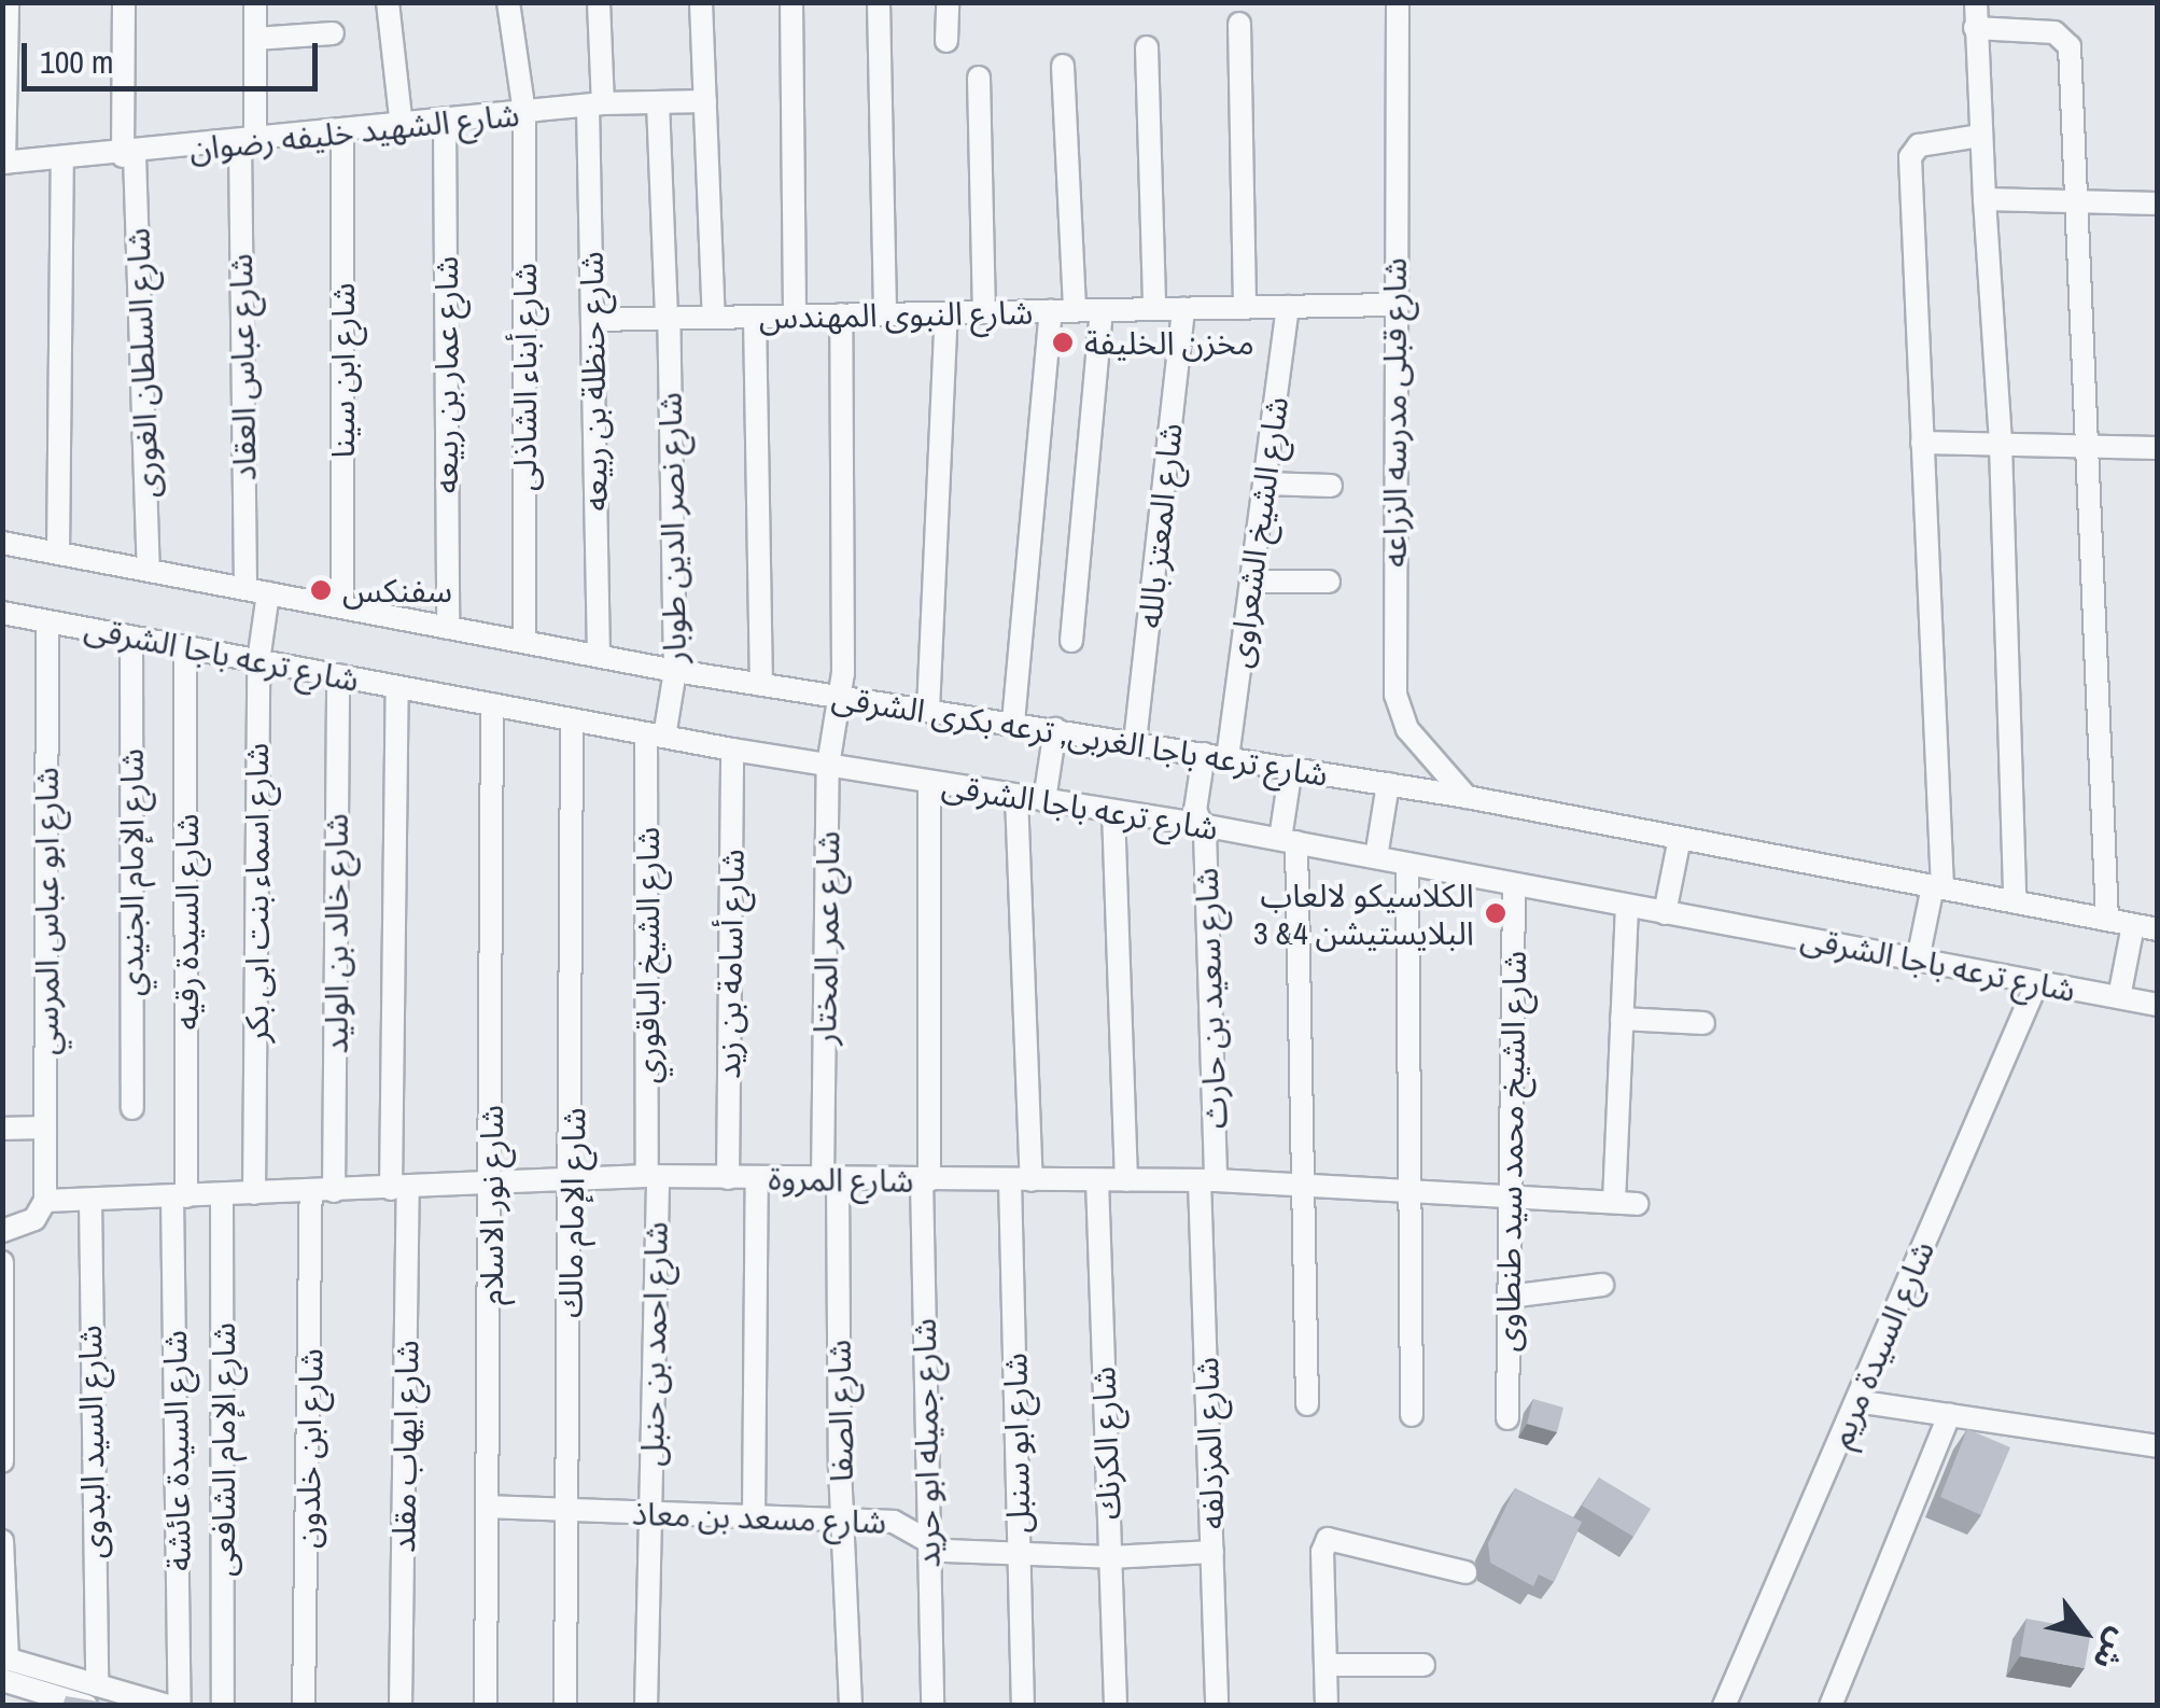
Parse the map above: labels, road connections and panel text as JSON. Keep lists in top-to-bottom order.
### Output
{
  "streets": {
    "street": [
      "شارع الشهيد خليفه رضوان",
      "شارع النبوى المهندس",
      "شارع السلطان الغورى",
      "شارع عباس العقاد",
      "شارع ابن سينا",
      "شارع عمار بن ربيعه",
      "شارع أبناء الشاذلى",
      "شارع حنظلة بن ربيعه",
      "شارع قبلى مدرسه الزراعه",
      "شارع المعتز بالله",
      "شارع نصر الدين طوبار",
      "شارع الشيخ الشعراوى",
      "شارع ترعه باجا الشرقى",
      "شارع ترعه باجا الغربى, ترعه بكرى الشرقى",
      "شارع الإمام الجنيدي",
      "شارع اسماء بنت ابى بكر",
      "شارع ابو عباس المرسي",
      "شارع السيدة رقيه",
      "شارع خالد بن الوليد",
      "شارع عمر المختار",
      "شارع الشيخ الباقوري",
      "شارع أسامة بن زيد",
      "شارع سعيد بن حارث",
      "شارع الشيخ محمد سيد طنطاوى",
      "شارع المروة",
      "شارع نور الاسلام",
      "شارع الإمام مالك",
      "شارع احمد بن حنبل",
      "شارع السيدة مريم",
      "شارع الصفا",
      "شارع السيد البدوى",
      "شارع جميله ابو حريد",
      "شارع ابو سنبل",
      "شارع الكرنك",
      "شارع المزدلفه",
      "شارع ايهاب مقلد",
      "شارع ابن خلدون",
      "شارع الإمام الشافعى",
      "شارع السيدة عائشة",
      "شارع مسعد بن معاذ"
    ]
  },
  "crossings": [
    ["شارع الشهيد خليفه رضوان", "شارع السلطان الغورى"],
    ["شارع الشهيد خليفه رضوان", "شارع عباس العقاد"],
    ["شارع الشهيد خليفه رضوان", "شارع ابن سينا"],
    ["شارع الشهيد خليفه رضوان", "شارع عمار بن ربيعه"],
    ["شارع الشهيد خليفه رضوان", "شارع أبناء الشاذلى"],
    ["شارع الشهيد خليفه رضوان", "شارع حنظلة بن ربيعه"],
    ["شارع الشهيد خليفه رضوان", "شارع نصر الدين طوبار"],
    ["شارع النبوى المهندس", "شارع حنظلة بن ربيعه"],
    ["شارع النبوى المهندس", "شارع قبلى مدرسه الزراعه"],
    ["شارع النبوى المهندس", "شارع المعتز بالله"],
    ["شارع النبوى المهندس", "شارع نصر الدين طوبار"],
    ["شارع النبوى المهندس", "شارع الشيخ الشعراوى"],
    ["شارع النبوى المهندس", "شارع عمر المختار"],
    ["شارع السلطان الغورى", "شارع ترعه باجا الغربى, ترعه بكرى الشرقى"],
    ["شارع عباس العقاد", "شارع ترعه باجا الغربى, ترعه بكرى الشرقى"],
    ["شارع عباس العقاد", "شارع اسماء بنت ابى بكر"],
    ["شارع ابن سينا", "شارع ترعه باجا الغربى, ترعه بكرى الشرقى"],
    ["شارع عمار بن ربيعه", "شارع ترعه باجا الغربى, ترعه بكرى الشرقى"],
    ["شارع أبناء الشاذلى", "شارع ترعه باجا الغربى, ترعه بكرى الشرقى"],
    ["شارع حنظلة بن ربيعه", "شارع ترعه باجا الغربى, ترعه بكرى الشرقى"],
    ["شارع قبلى مدرسه الزراعه", "شارع ترعه باجا الغربى, ترعه بكرى الشرقى"],
    ["شارع المعتز بالله", "شارع ترعه باجا الغربى, ترعه بكرى الشرقى"],
    ["شارع نصر الدين طوبار", "شارع ترعه باجا الشرقى"],
    ["شارع نصر الدين طوبار", "شارع ترعه باجا الغربى, ترعه بكرى الشرقى"],
    ["شارع نصر الدين طوبار", "شارع الشيخ الباقوري"],
    ["شارع الشيخ الشعراوى", "شارع ترعه باجا الغربى, ترعه بكرى الشرقى"],
    ["شارع ترعه باجا الشرقى", "شارع الإمام الجنيدي"],
    ["شارع ترعه باجا الشرقى", "شارع اسماء بنت ابى بكر"],
    ["شارع ترعه باجا الشرقى", "شارع ابو عباس المرسي"],
    ["شارع ترعه باجا الشرقى", "شارع السيدة رقيه"],
    ["شارع ترعه باجا الشرقى", "شارع خالد بن الوليد"],
    ["شارع ترعه باجا الشرقى", "شارع عمر المختار"],
    ["شارع ترعه باجا الشرقى", "شارع الشيخ الباقوري"],
    ["شارع ترعه باجا الشرقى", "شارع أسامة بن زيد"],
    ["شارع ترعه باجا الشرقى", "شارع سعيد بن حارث"],
    ["شارع ترعه باجا الشرقى", "شارع الشيخ محمد سيد طنطاوى"],
    ["شارع ترعه باجا الشرقى", "شارع نور الاسلام"],
    ["شارع ترعه باجا الشرقى", "شارع الإمام مالك"],
    ["شارع ترعه باجا الشرقى", "شارع السيدة مريم"],
    ["شارع ترعه باجا الشرقى", "شارع جميله ابو حريد"],
    ["شارع ترعه باجا الشرقى", "شارع ابو سنبل"],
    ["شارع ترعه باجا الشرقى", "شارع ايهاب مقلد"],
    ["شارع ترعه باجا الغربى, ترعه بكرى الشرقى", "شارع اسماء بنت ابى بكر"],
    ["شارع ترعه باجا الغربى, ترعه بكرى الشرقى", "شارع عمر المختار"],
    ["شارع ترعه باجا الغربى, ترعه بكرى الشرقى", "شارع سعيد بن حارث"],
    ["شارع اسماء بنت ابى بكر", "شارع المروة"],
    ["شارع ابو عباس المرسي", "شارع المروة"],
    ["شارع السيدة رقيه", "شارع المروة"],
    ["شارع السيدة رقيه", "شارع السيدة عائشة"],
    ["شارع خالد بن الوليد", "شارع المروة"],
    ["شارع خالد بن الوليد", "شارع ابن خلدون"],
    ["شارع عمر المختار", "شارع المروة"],
    ["شارع عمر المختار", "شارع الصفا"],
    ["شارع الشيخ الباقوري", "شارع المروة"],
    ["شارع الشيخ الباقوري", "شارع احمد بن حنبل"],
    ["شارع أسامة بن زيد", "شارع المروة"],
    ["شارع سعيد بن حارث", "شارع المروة"],
    ["شارع سعيد بن حارث", "شارع المزدلفه"],
    ["شارع الشيخ محمد سيد طنطاوى", "شارع المروة"],
    ["شارع المروة", "شارع نور الاسلام"],
    ["شارع المروة", "شارع الإمام مالك"],
    ["شارع المروة", "شارع احمد بن حنبل"],
    ["شارع المروة", "شارع الصفا"],
    ["شارع المروة", "شارع السيد البدوى"],
    ["شارع المروة", "شارع جميله ابو حريد"],
    ["شارع المروة", "شارع ابو سنبل"],
    ["شارع المروة", "شارع الكرنك"],
    ["شارع المروة", "شارع المزدلفه"],
    ["شارع المروة", "شارع ايهاب مقلد"],
    ["شارع المروة", "شارع ابن خلدون"],
    ["شارع المروة", "شارع الإمام الشافعى"],
    ["شارع المروة", "شارع السيدة عائشة"],
    ["شارع نور الاسلام", "شارع مسعد بن معاذ"],
    ["شارع الإمام مالك", "شارع مسعد بن معاذ"],
    ["شارع احمد بن حنبل", "شارع مسعد بن معاذ"],
    ["شارع الصفا", "شارع مسعد بن معاذ"],
    ["شارع جميله ابو حريد", "شارع مسعد بن معاذ"],
    ["شارع ابو سنبل", "شارع مسعد بن معاذ"],
    ["شارع الكرنك", "شارع مسعد بن معاذ"],
    ["شارع المزدلفه", "شارع مسعد بن معاذ"]
  ],
  "places": ["مخزن الخليفة", "سفنكس", "الكلاسيكو لالعاب البلايستيشن 4& 3"],
  "scale_bar": "100 m",
  "north": "bottom right"
}
